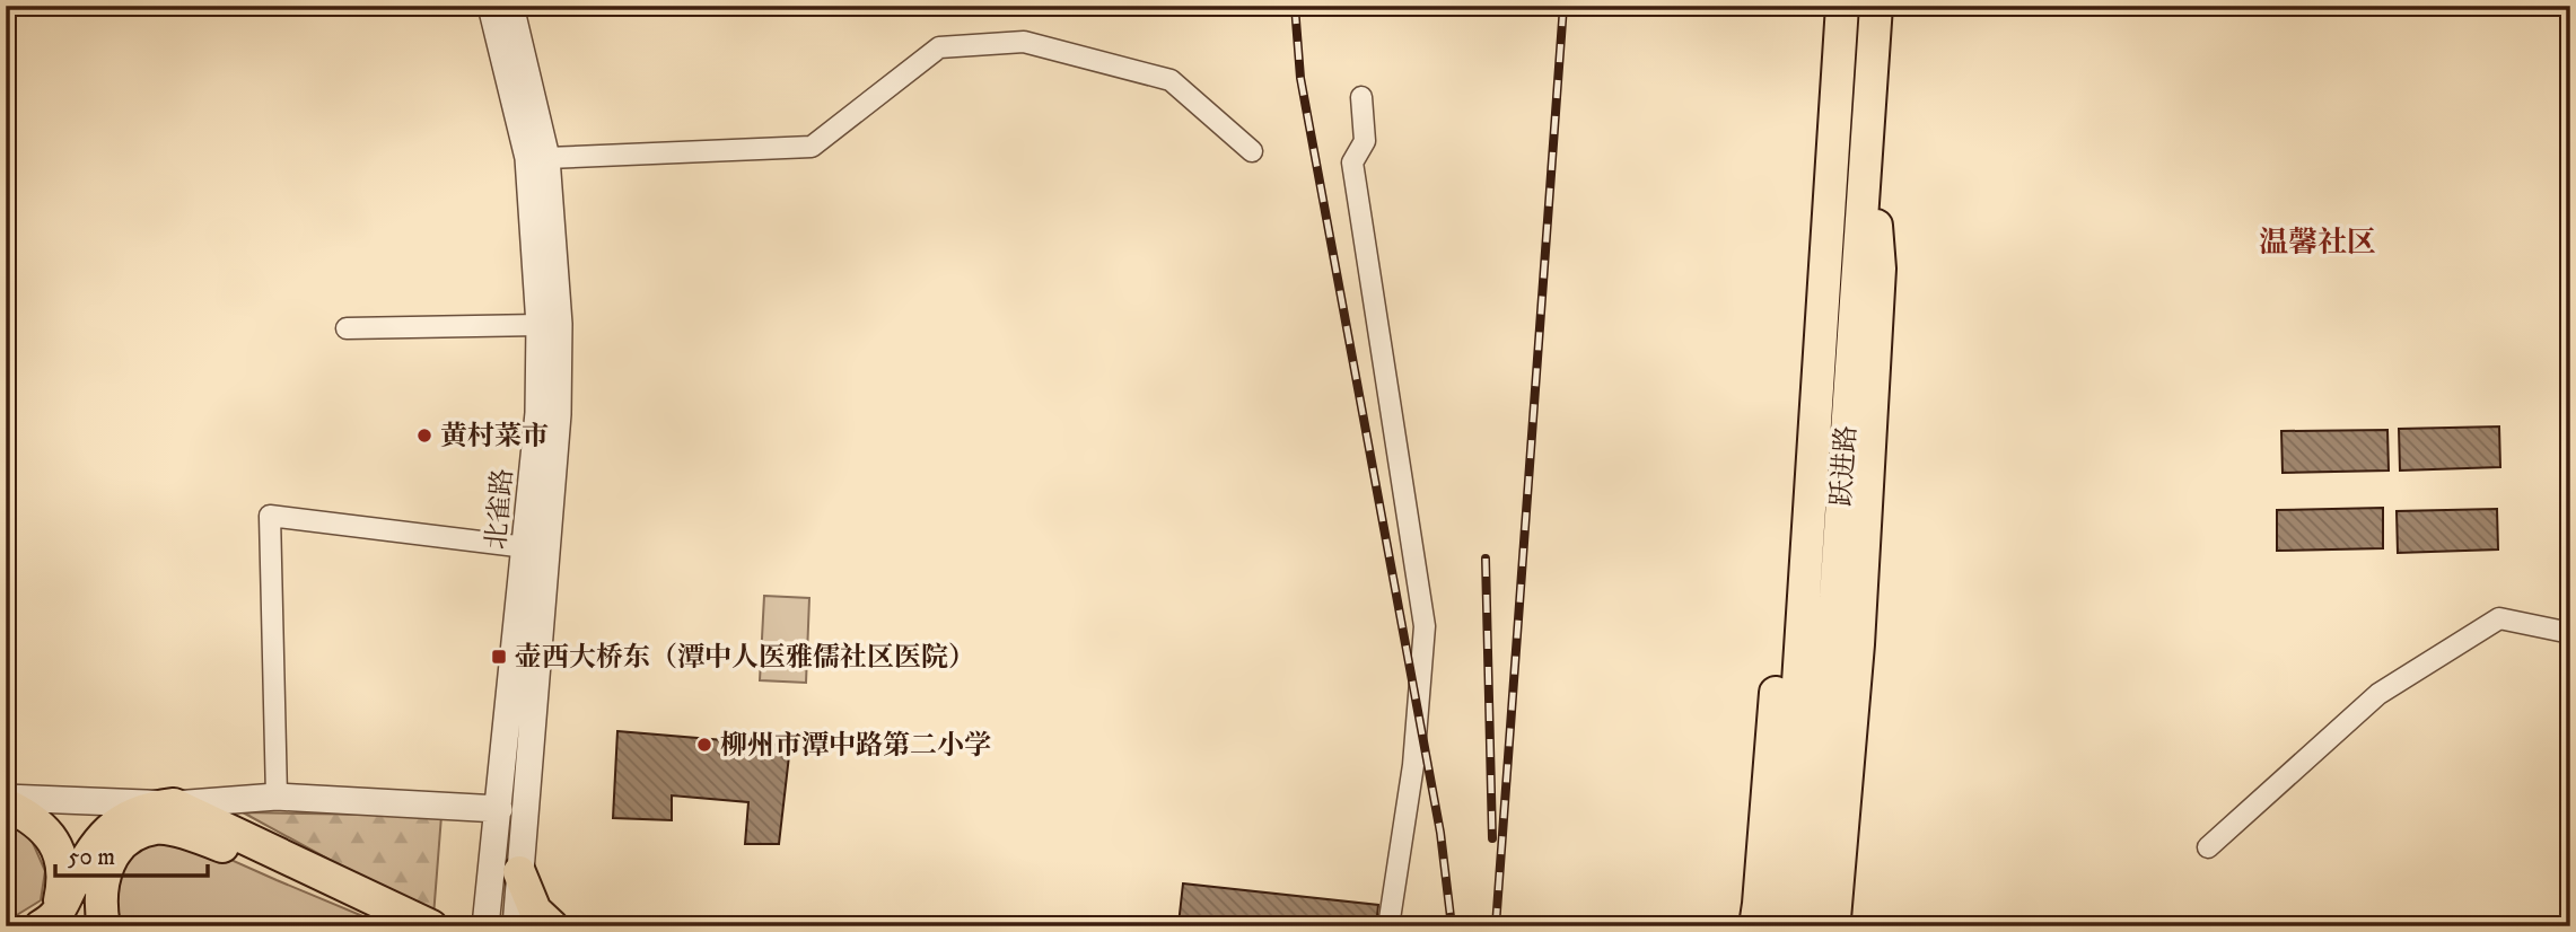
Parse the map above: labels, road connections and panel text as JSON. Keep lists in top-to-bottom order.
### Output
{
  "streets": {
    "main road": ["跃进路"],
    "street": ["北雀路"]
  },
  "districts": ["温馨社区"],
  "places": {
    "other": ["黄村菜市", "柳州市潭中路第二小学"],
    "transit": ["壶西大桥东（潭中人医雅儒社区医院）"]
  },
  "scale_bar": "50 m"
}
